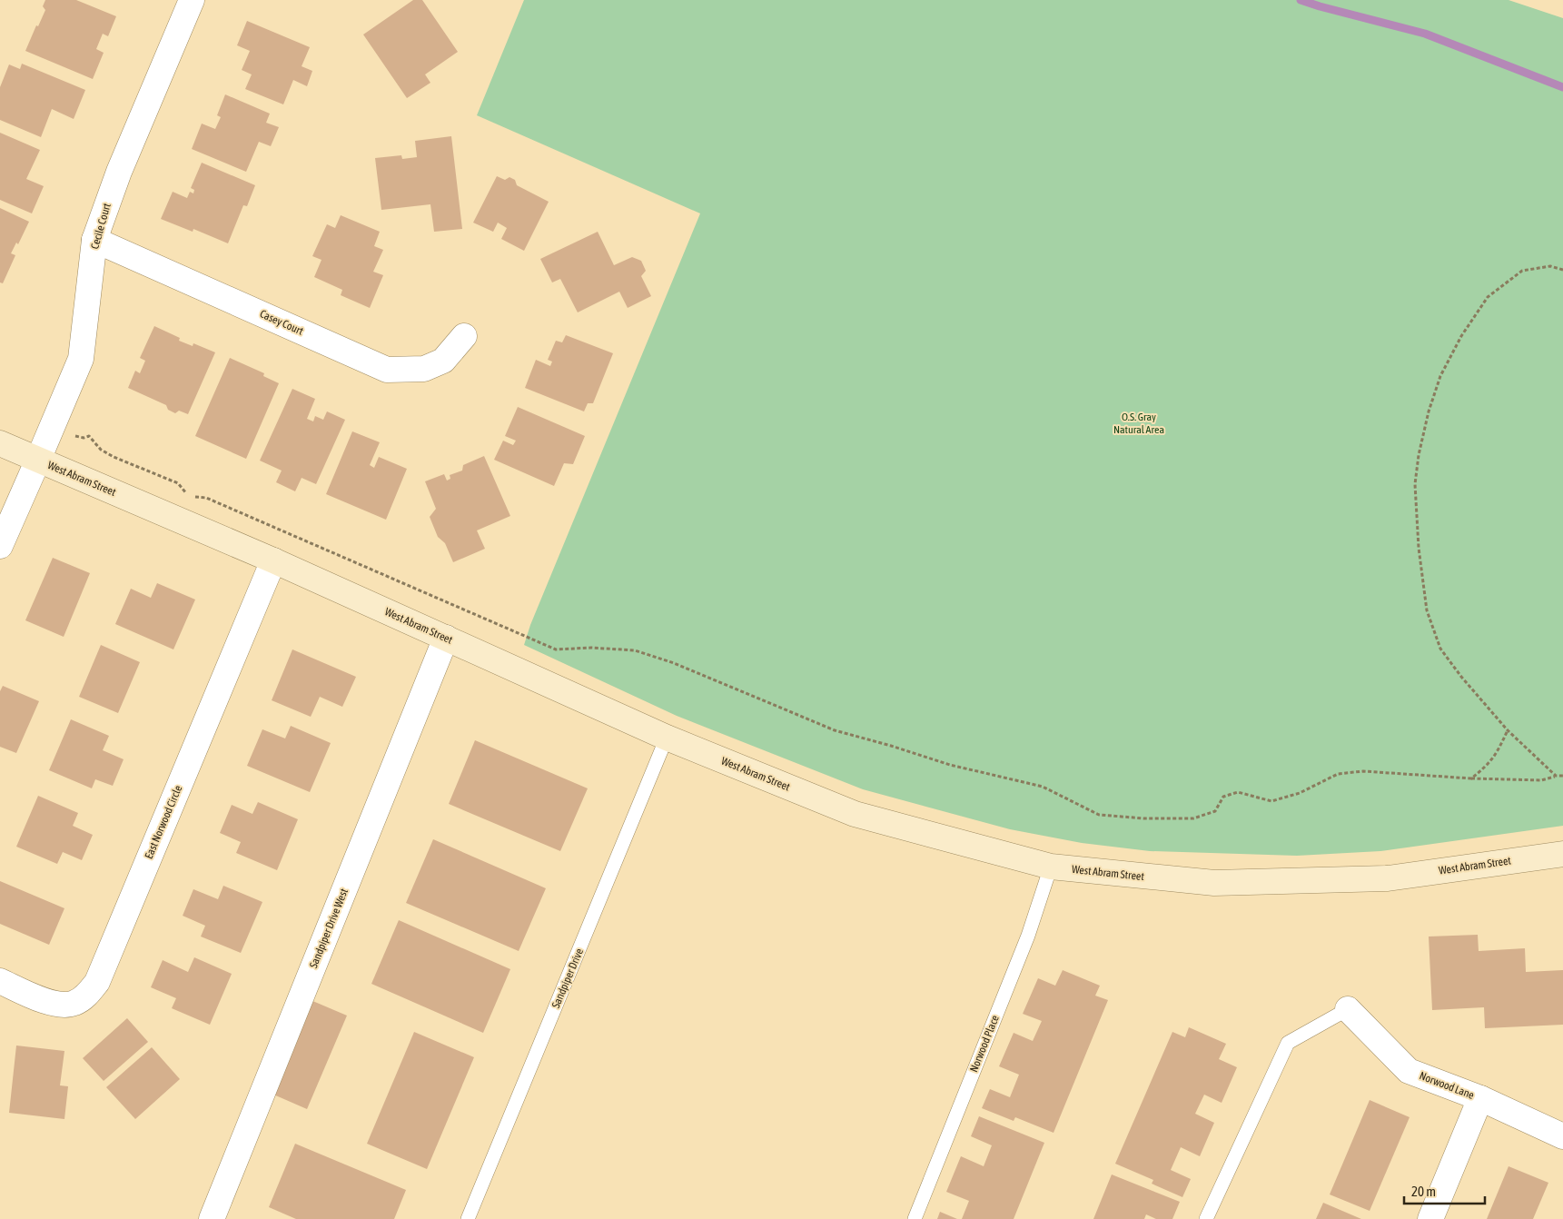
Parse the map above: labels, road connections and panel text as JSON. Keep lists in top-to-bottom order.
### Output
{
  "streets": {
    "main road": ["West Abram Street"],
    "street": [
      "Cecile Court",
      "Casey Court",
      "East Norwood Circle",
      "Sandpiper Drive West",
      "Norwood Lane"
    ],
    "lane": ["Sandpiper Drive", "Norwood Place"]
  },
  "crossings": [
    ["Cecile Court", "Casey Court"],
    ["Cecile Court", "West Abram Street"],
    ["West Abram Street", "East Norwood Circle"],
    ["West Abram Street", "Sandpiper Drive West"],
    ["West Abram Street", "Sandpiper Drive"],
    ["West Abram Street", "Norwood Place"]
  ],
  "parks": ["O.S. Gray Natural Area"],
  "scale_bar": "20 m"
}
